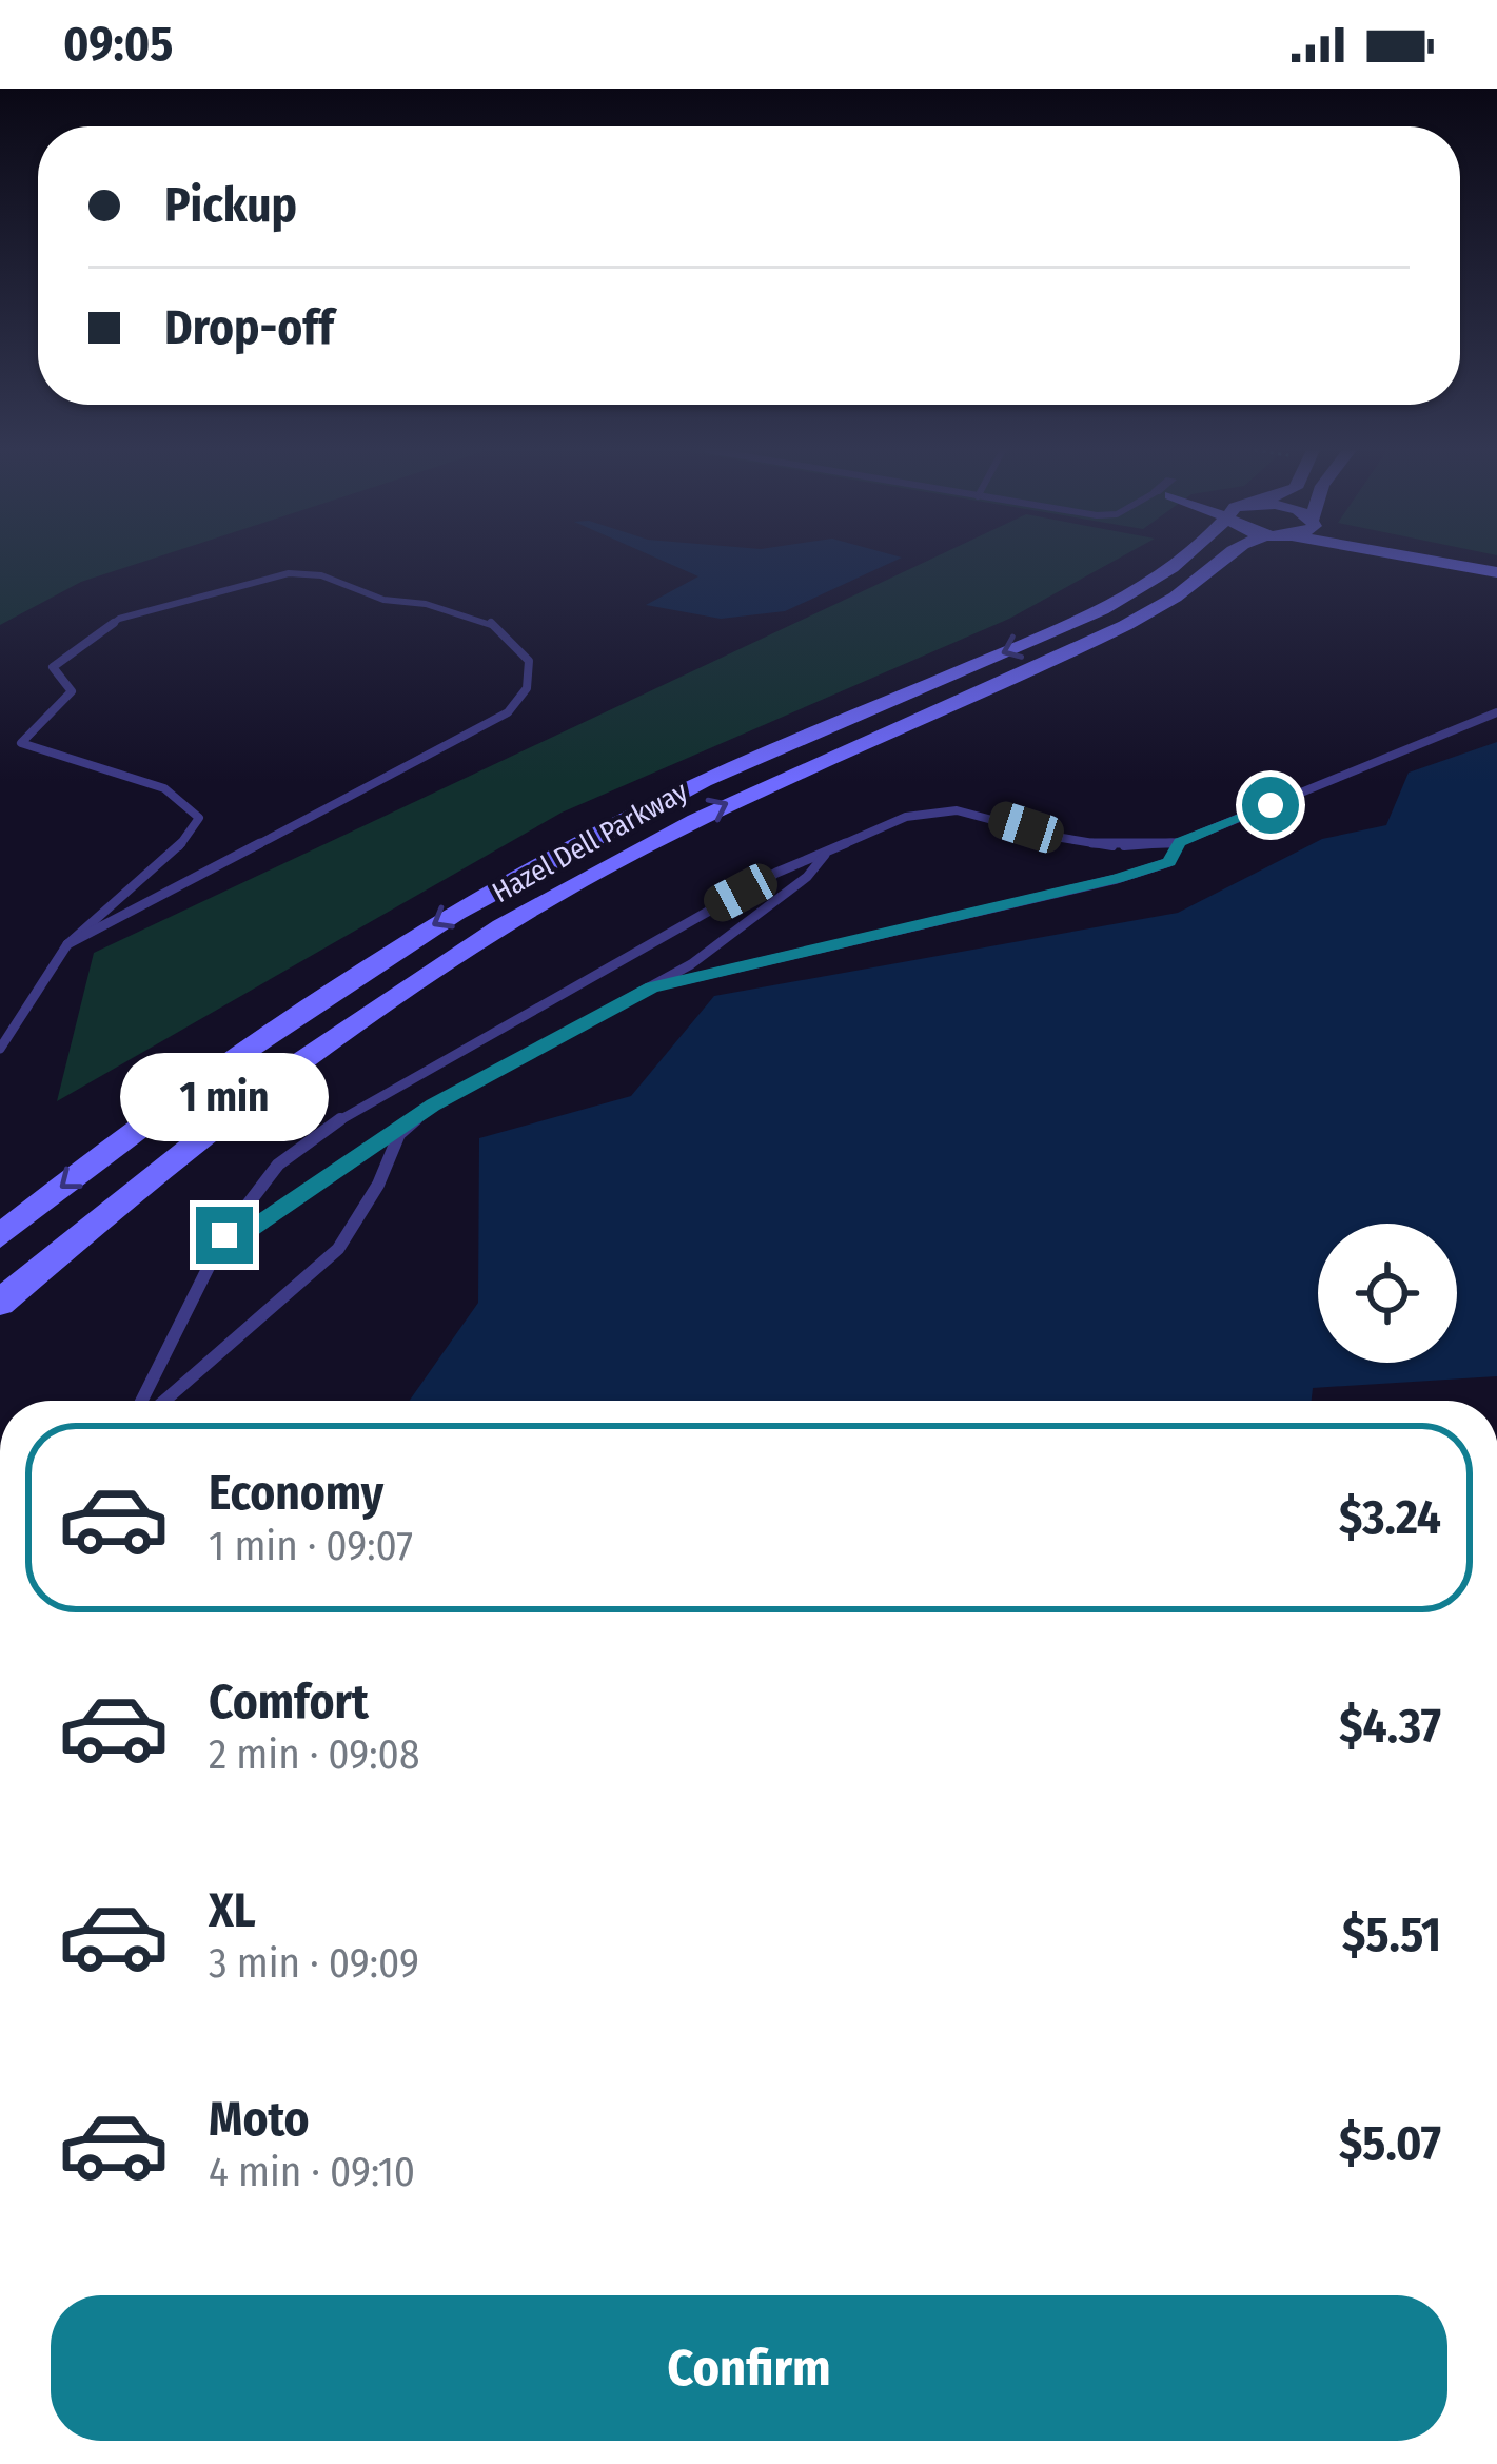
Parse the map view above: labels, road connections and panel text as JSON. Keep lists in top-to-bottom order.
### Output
{
  "streets": {
    "main road": ["Hazel Dell Parkway"]
  },
  "page": {
    "status": "09:05",
    "banner": ["Pickup", "Drop-off"],
    "bubble": "1 min",
    "list": [
      {
        "name": "Economy",
        "note": "1 min · 09:07",
        "value": "$3.24"
      },
      {
        "name": "Comfort",
        "note": "2 min · 09:08",
        "value": "$4.37"
      },
      {
        "name": "XL",
        "note": "3 min · 09:09",
        "value": "$5.51"
      },
      {
        "name": "Moto",
        "note": "4 min · 09:10",
        "value": "$5.07"
      }
    ],
    "buttons": "Confirm"
  }
}
